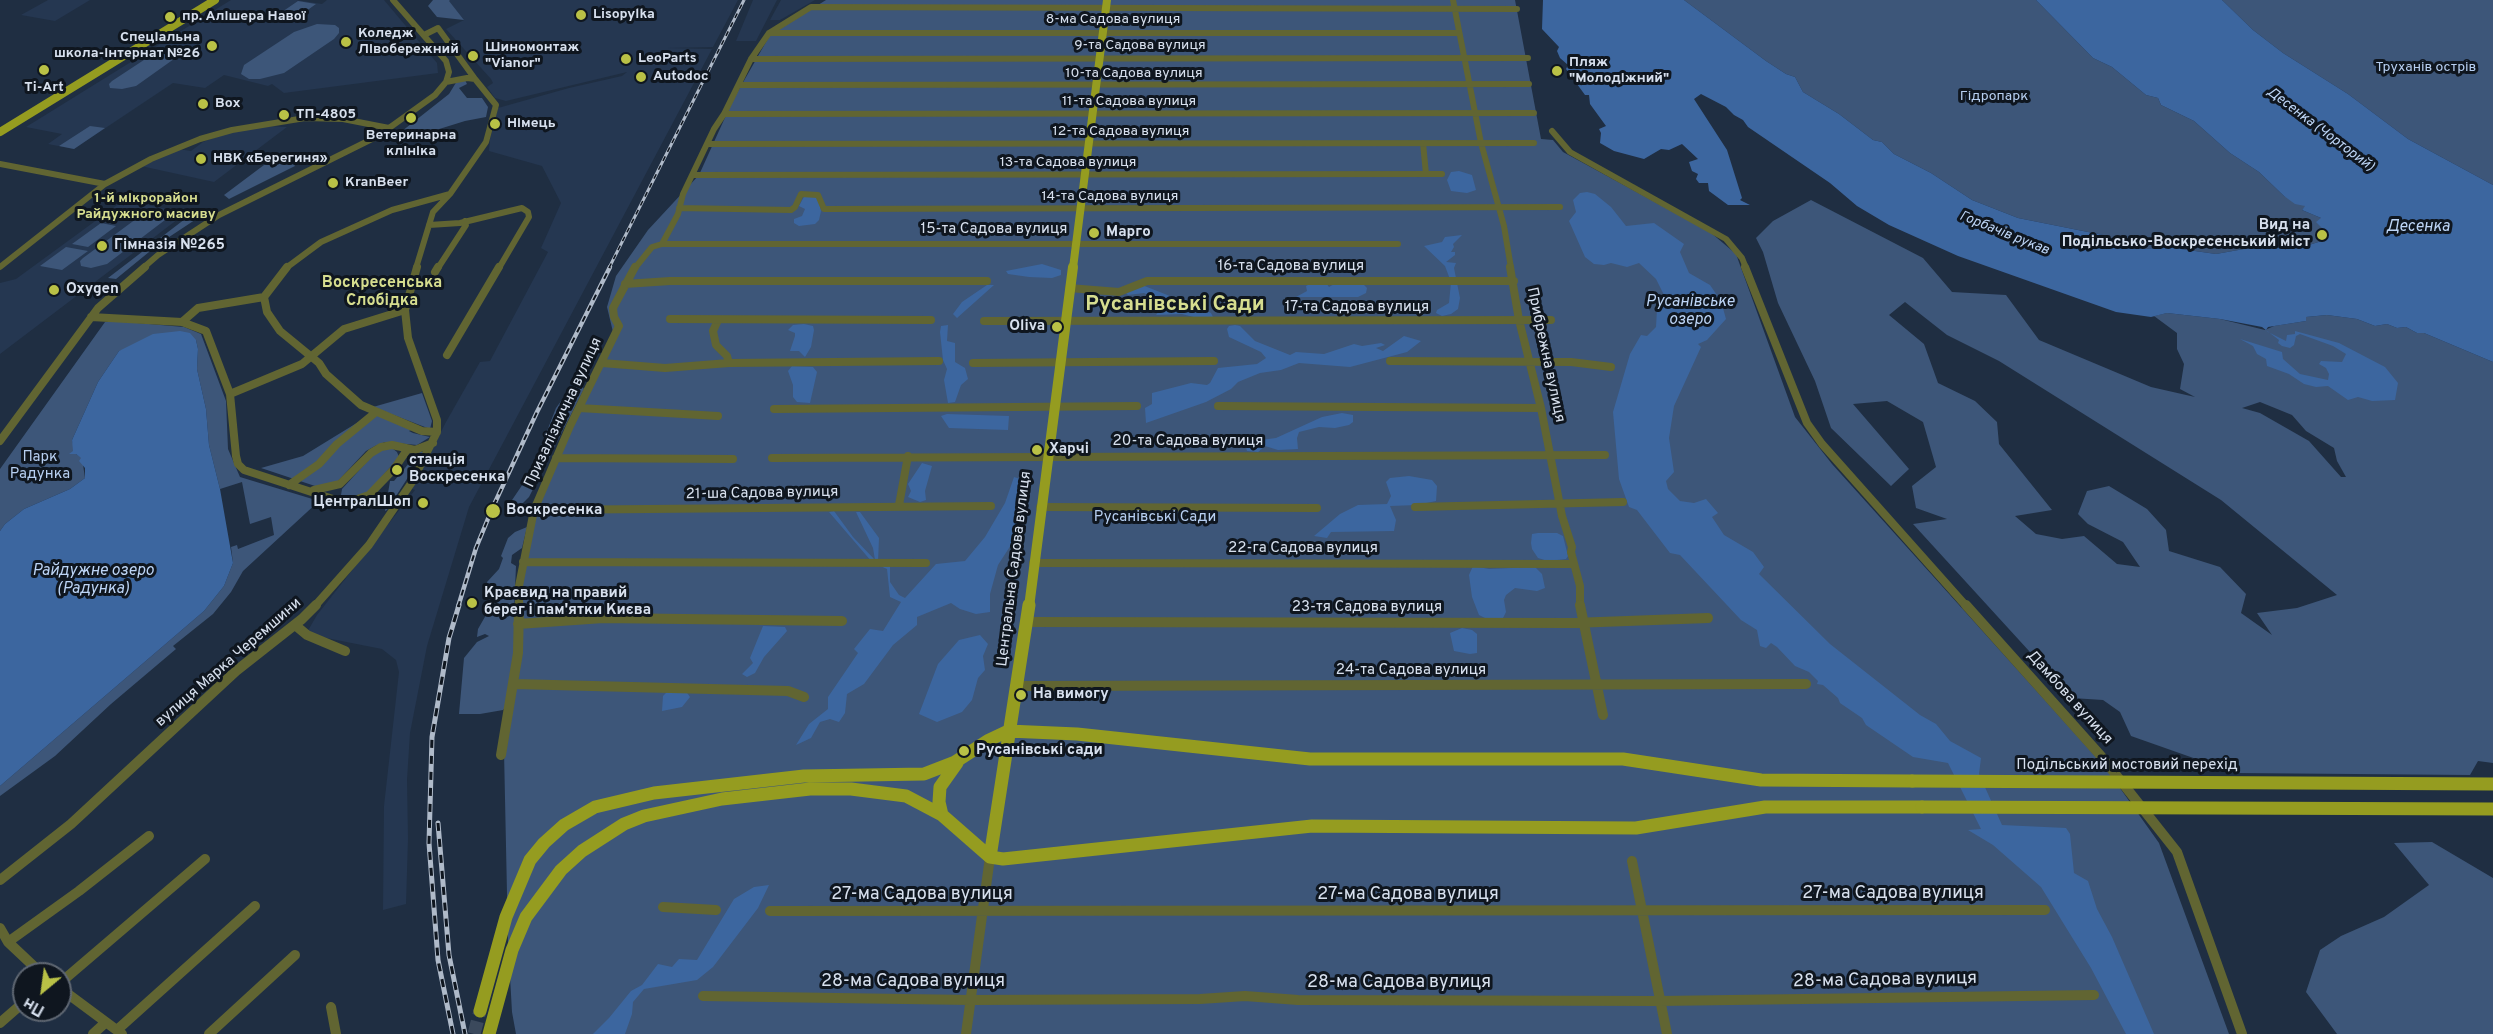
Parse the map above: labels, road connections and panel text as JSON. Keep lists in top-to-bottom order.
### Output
{
  "streets": {
    "main road": ["Центральна Садова вулиця", "Подільський мостовий перехід"],
    "street": [
      "8-ма Садова вулиця",
      "9-та Садова вулиця",
      "10-та Садова вулиця",
      "11-та Садова вулиця",
      "12-та Садова вулиця",
      "13-та Садова вулиця",
      "14-та Садова вулиця",
      "15-та Садова вулиця",
      "16-та Садова вулиця",
      "17-та Садова вулиця",
      "Прибрежна вулиця",
      "Призалізнична вулиця",
      "20-та Садова вулиця",
      "21-ша Садова вулиця",
      "22-га Садова вулиця",
      "23-тя Садова вулиця",
      "вулиця Марка Черемшини",
      "24-та Садова вулиця",
      "Дамбова вулиця",
      "27-ма Садова вулиця",
      "28-ма Садова вулиця"
    ]
  },
  "crossings": [
    ["8-ма Садова вулиця", "Прибрежна вулиця"],
    ["8-ма Садова вулиця", "Призалізнична вулиця"],
    ["8-ма Садова вулиця", "Центральна Садова вулиця"],
    ["9-та Садова вулиця", "Прибрежна вулиця"],
    ["9-та Садова вулиця", "Призалізнична вулиця"],
    ["9-та Садова вулиця", "Центральна Садова вулиця"],
    ["10-та Садова вулиця", "Прибрежна вулиця"],
    ["10-та Садова вулиця", "Призалізнична вулиця"],
    ["10-та Садова вулиця", "Центральна Садова вулиця"],
    ["11-та Садова вулиця", "Прибрежна вулиця"],
    ["11-та Садова вулиця", "Призалізнична вулиця"],
    ["11-та Садова вулиця", "Центральна Садова вулиця"],
    ["12-та Садова вулиця", "Прибрежна вулиця"],
    ["12-та Садова вулиця", "Призалізнична вулиця"],
    ["12-та Садова вулиця", "Центральна Садова вулиця"],
    ["13-та Садова вулиця", "Призалізнична вулиця"],
    ["13-та Садова вулиця", "Центральна Садова вулиця"],
    ["14-та Садова вулиця", "Прибрежна вулиця"],
    ["14-та Садова вулиця", "Призалізнична вулиця"],
    ["14-та Садова вулиця", "Центральна Садова вулиця"],
    ["15-та Садова вулиця", "Призалізнична вулиця"],
    ["15-та Садова вулиця", "Центральна Садова вулиця"],
    ["16-та Садова вулиця", "Прибрежна вулиця"],
    ["16-та Садова вулиця", "Центральна Садова вулиця"],
    ["17-та Садова вулиця", "Прибрежна вулиця"],
    ["17-та Садова вулиця", "Центральна Садова вулиця"],
    ["Прибрежна вулиця", "20-та Садова вулиця"],
    ["Прибрежна вулиця", "22-га Садова вулиця"],
    ["Прибрежна вулиця", "23-тя Садова вулиця"],
    ["Прибрежна вулиця", "24-та Садова вулиця"],
    ["Призалізнична вулиця", "21-ша Садова вулиця"],
    ["Призалізнична вулиця", "Центральна Садова вулиця"],
    ["20-та Садова вулиця", "Центральна Садова вулиця"],
    ["22-га Садова вулиця", "Центральна Садова вулиця"],
    ["Центральна Садова вулиця", "23-тя Садова вулиця"],
    ["Центральна Садова вулиця", "24-та Садова вулиця"],
    ["Центральна Садова вулиця", "Подільський мостовий перехід"],
    ["Центральна Садова вулиця", "27-ма Садова вулиця"],
    ["Центральна Садова вулиця", "28-ма Садова вулиця"]
  ],
  "districts": ["1-й мікрорайон Райдужного масиву", "Воскресенська Слобідка", "Русанівські Сади"],
  "water": [
    "Десенка (Чорторий)",
    "Десенка",
    "Горбачів рукав",
    "Русанівське озеро",
    "Райдужне озеро (Радунка)"
  ],
  "parks": [
    "Труханів острів",
    "Гідропарк",
    "Парк Радунка",
    "Русанівські Сади"
  ],
  "places": [
    "Lisopylka",
    "пр. Алішера Навої",
    "Коледж Лівобережний",
    "Спеціальна школа-інтернат №26",
    "Шиномонтаж \"Vianor\"",
    "LeoParts",
    "Ti-Art",
    "Пляж \"Молодіжний\"",
    "Autodoc",
    "Box",
    "ТП-4805",
    "Ветеринарна клініка",
    "Німець",
    "НВК «Берегиня»",
    "KranBeer",
    "Марго",
    "Вид на Подільсько-Воскресенський міст",
    "Гімназія №265",
    "Oxygen",
    "Oliva",
    "Харчі",
    "станція Воскресенка",
    "ЦентралШоп",
    "Воскресенка",
    "Краєвид на правий берег і пам'ятки Києва",
    "На вимогу",
    "Русанівські сади"
  ],
  "north": "bottom left"
}
